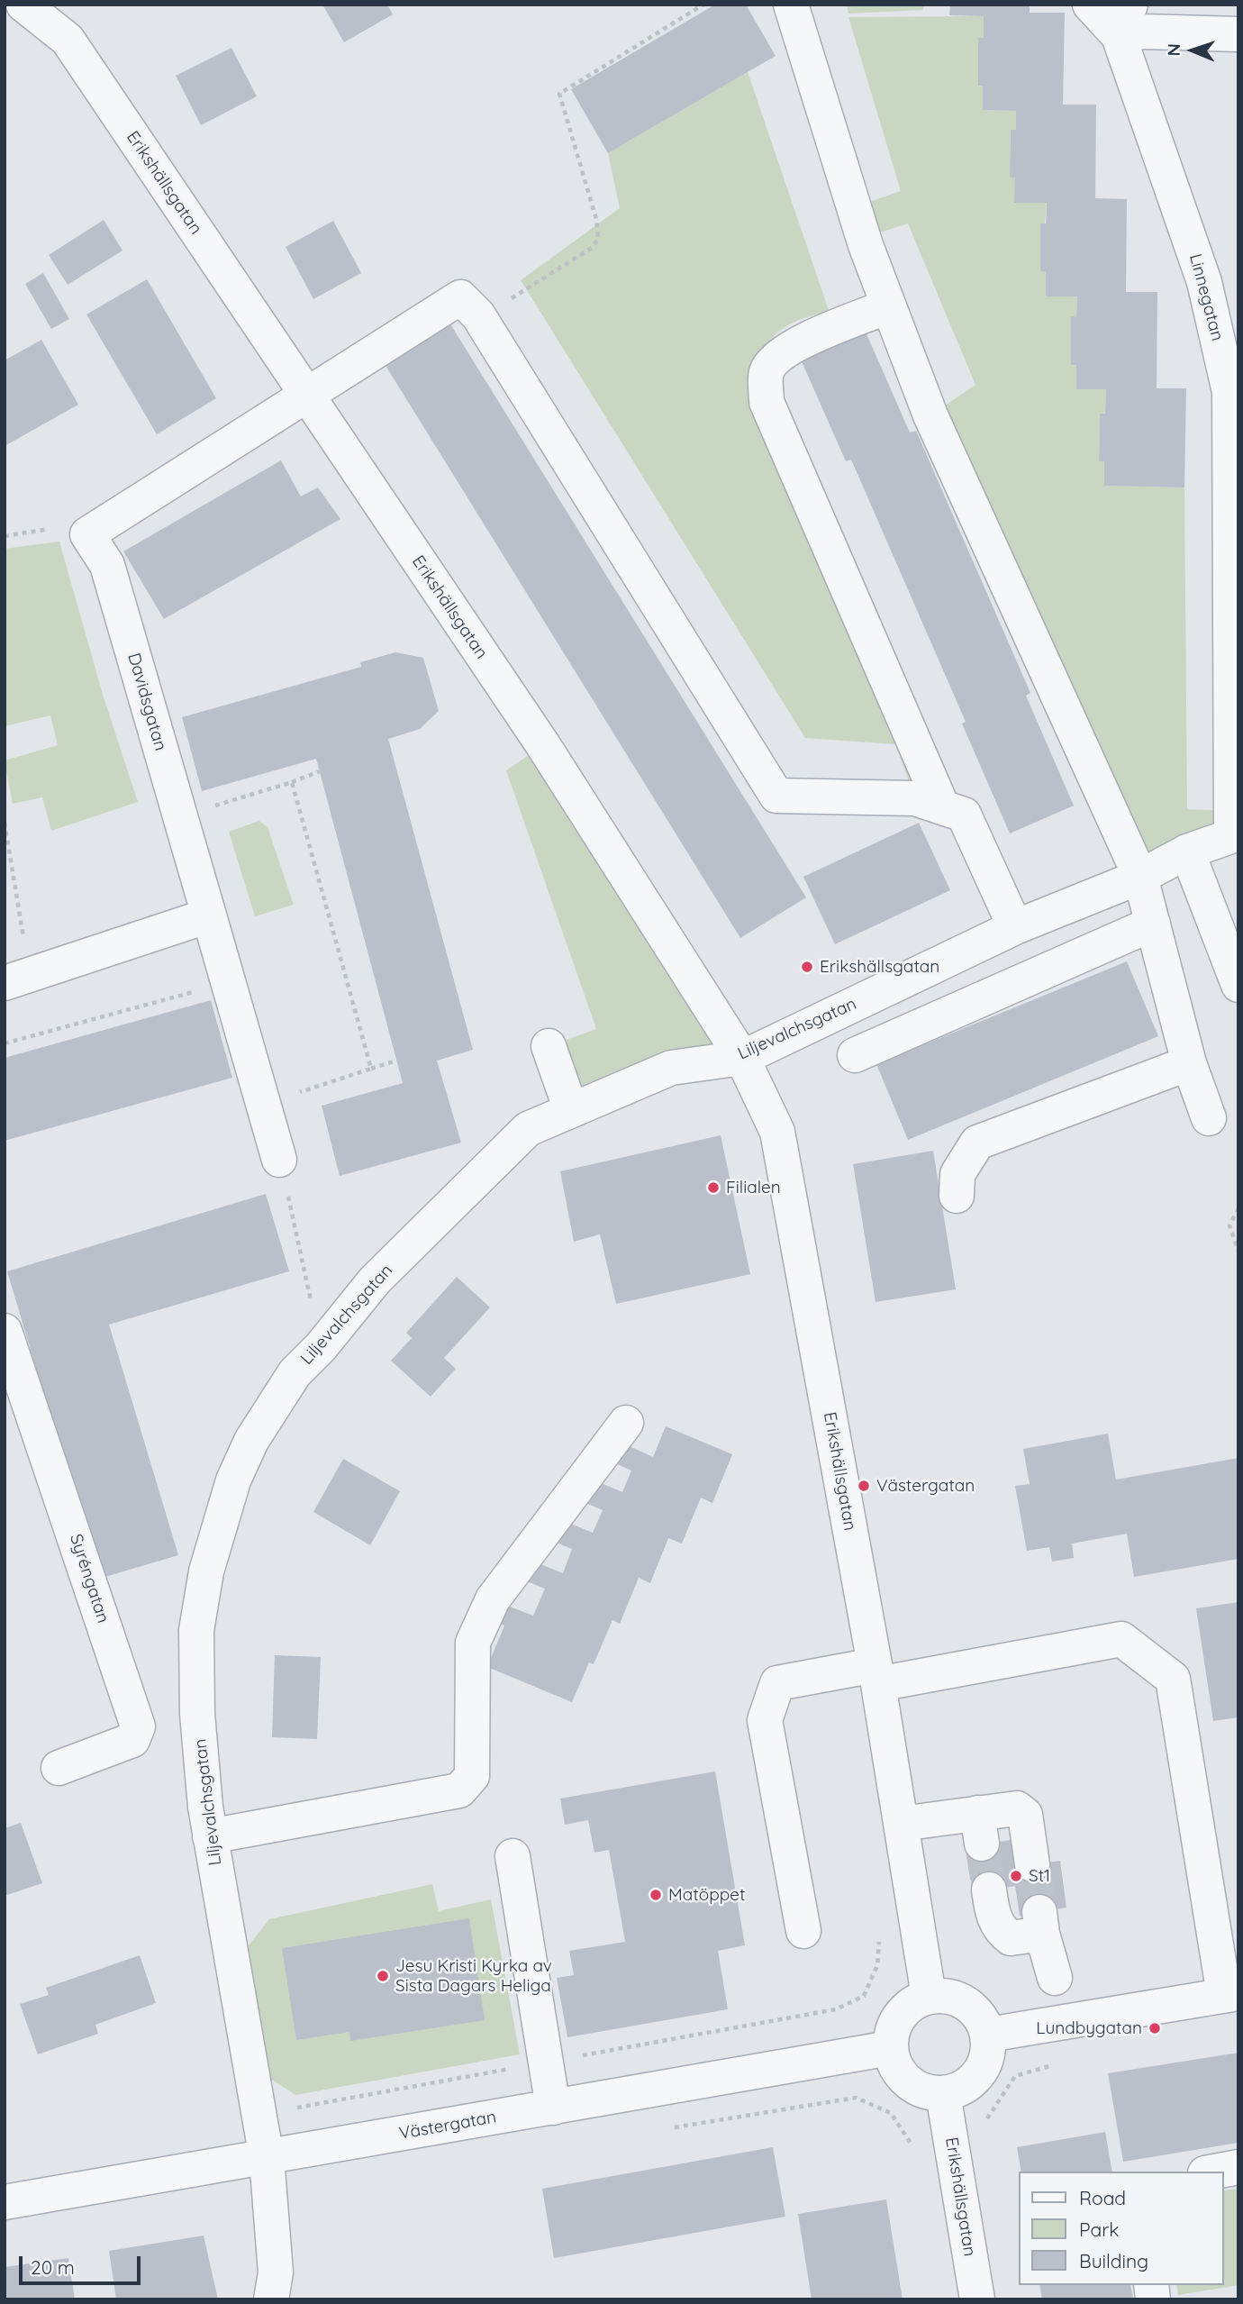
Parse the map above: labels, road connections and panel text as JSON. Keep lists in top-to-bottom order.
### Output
{
  "streets": {
    "street": [
      "Erikshällsgatan",
      "Linnegatan",
      "Davidsgatan",
      "Liljevalchsgatan",
      "Syréngatan",
      "Västergatan"
    ]
  },
  "crossings": [
    ["Erikshällsgatan", "Liljevalchsgatan"],
    ["Erikshällsgatan", "Västergatan"],
    ["Linnegatan", "Liljevalchsgatan"],
    ["Liljevalchsgatan", "Västergatan"]
  ],
  "places": [
    "Erikshällsgatan",
    "Filialen",
    "Västergatan",
    "St1",
    "Matöppet",
    "Jesu Kristi Kyrka av Sista Dagars Heliga",
    "Lundbygatan"
  ],
  "legend": ["Road", "Park", "Building"],
  "scale_bar": "20 m",
  "north": "left"
}
